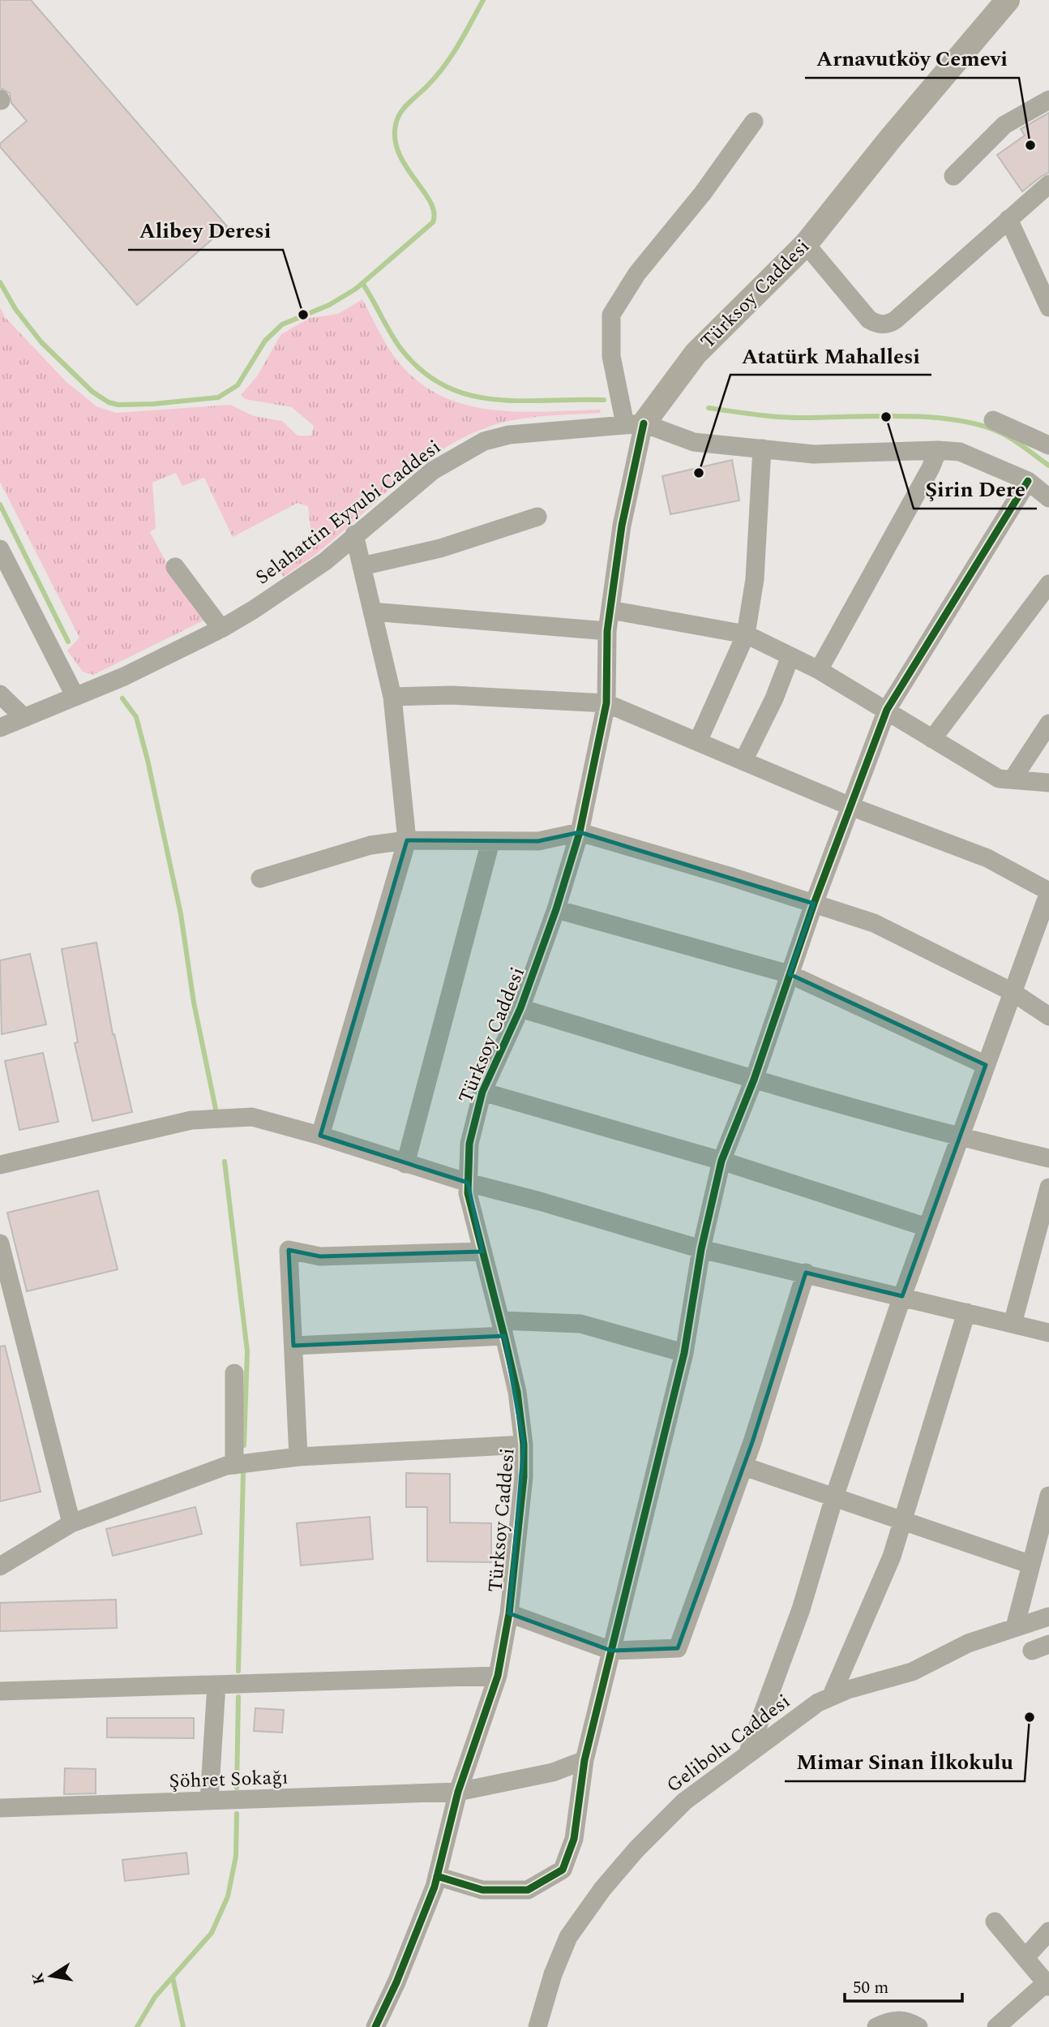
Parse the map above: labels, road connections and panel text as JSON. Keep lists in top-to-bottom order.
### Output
{
  "streets": {
    "main road": ["Türksoy Caddesi"],
    "street": ["Selahattin Eyyubi Caddesi", "Gelibolu Caddesi", "Şöhret Sokağı"]
  },
  "crossings": [
    ["Türksoy Caddesi", "Selahattin Eyyubi Caddesi"],
    ["Türksoy Caddesi", "Şöhret Sokağı"]
  ],
  "places": [
    "Arnavutköy Cemevi",
    "Alibey Deresi",
    "Şirin Dere",
    "Atatürk Mahallesi",
    "Mimar Sinan İlkokulu"
  ],
  "scale_bar": "50 m",
  "north": "left"
}
